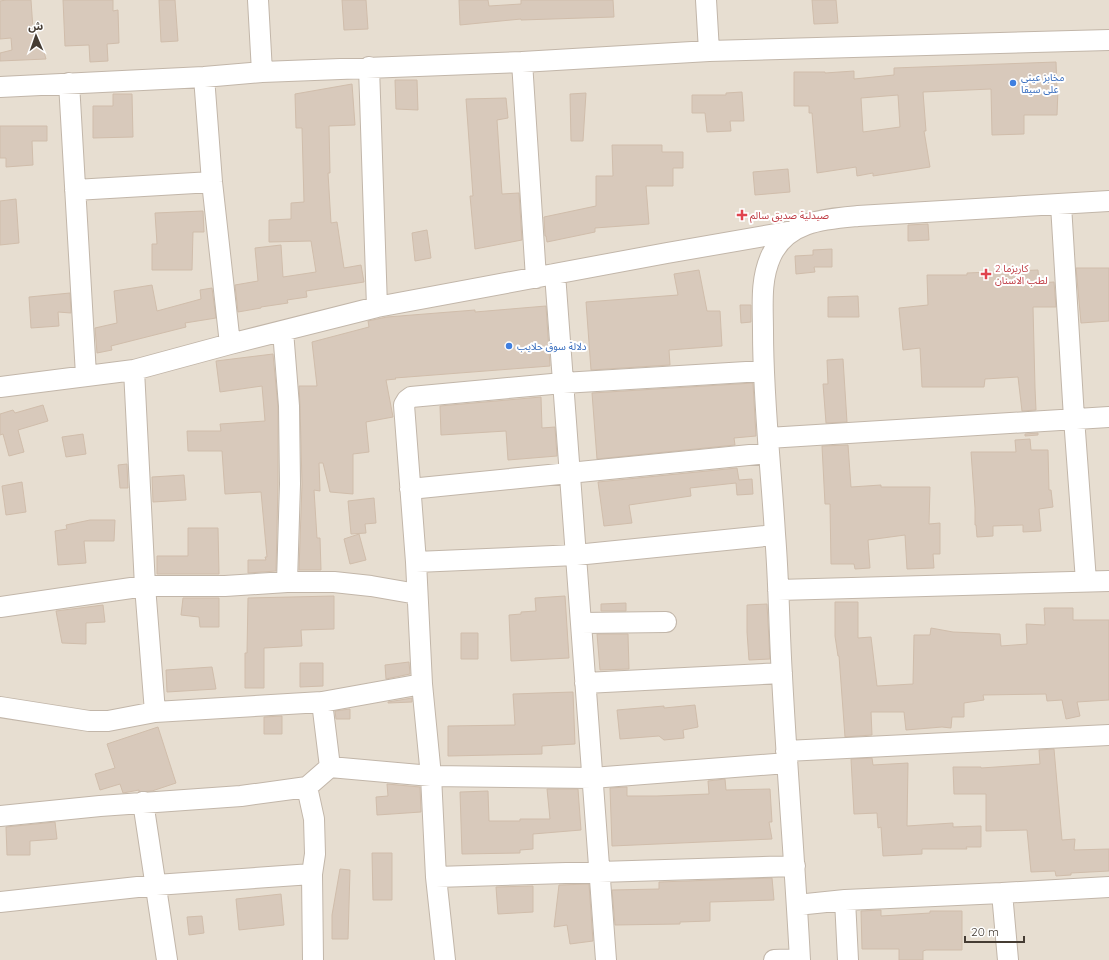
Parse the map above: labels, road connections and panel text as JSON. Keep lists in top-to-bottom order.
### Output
{
  "places": {
    "other": ["مخابز عيني على سيقا", "دلالة سوق حلايب"],
    "health": ["صيدلية صديق سالم", "كاريزما 2 لطب الاسنان"]
  },
  "scale_bar": "20 m",
  "north": "top"
}
